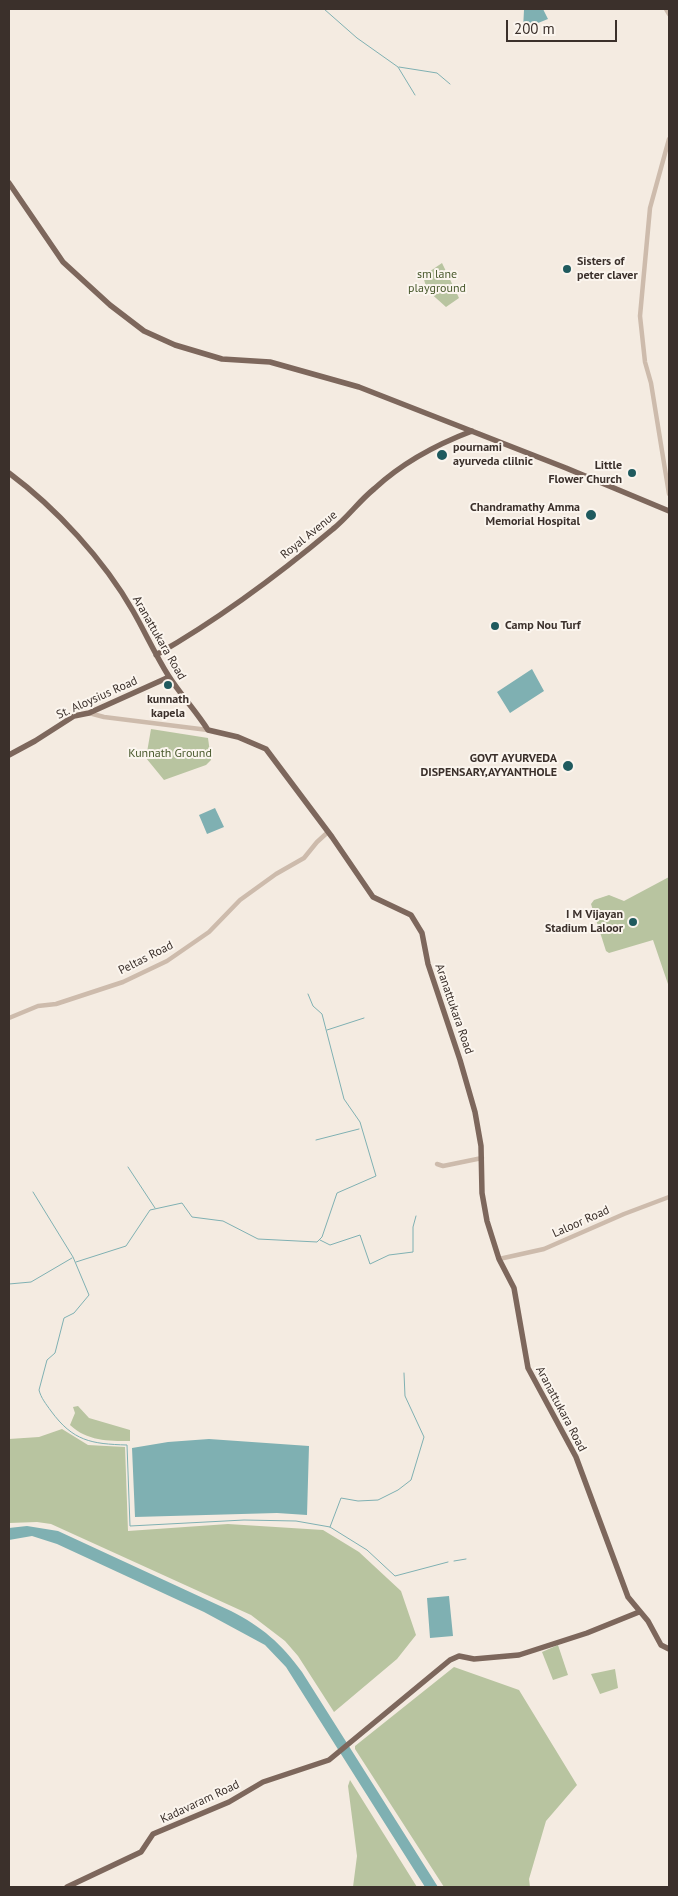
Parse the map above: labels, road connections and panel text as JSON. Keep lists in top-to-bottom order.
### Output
{
  "streets": {
    "main road": [
      "Royal Avenue",
      "Aranattukara Road",
      "St. Aloysius Road",
      "Kadavaram Road"
    ],
    "street": ["Peltas Road", "Laloor Road"]
  },
  "crossings": [
    ["Royal Avenue", "Aranattukara Road"],
    ["Aranattukara Road", "St. Aloysius Road"],
    ["Aranattukara Road", "Peltas Road"],
    ["Aranattukara Road", "Laloor Road"],
    ["Aranattukara Road", "Kadavaram Road"]
  ],
  "parks": ["sm lane playground", "Kunnath Ground"],
  "places": [
    "Sisters of peter claver",
    "pournami ayurveda clilnic",
    "Little Flower Church",
    "Chandramathy Amma Memorial Hospital",
    "Camp Nou Turf",
    "kunnath kapela",
    "GOVT AYURVEDA DISPENSARY,AYYANTHOLE",
    "I M Vijayan Stadium Laloor"
  ],
  "scale_bar": "200 m"
}
